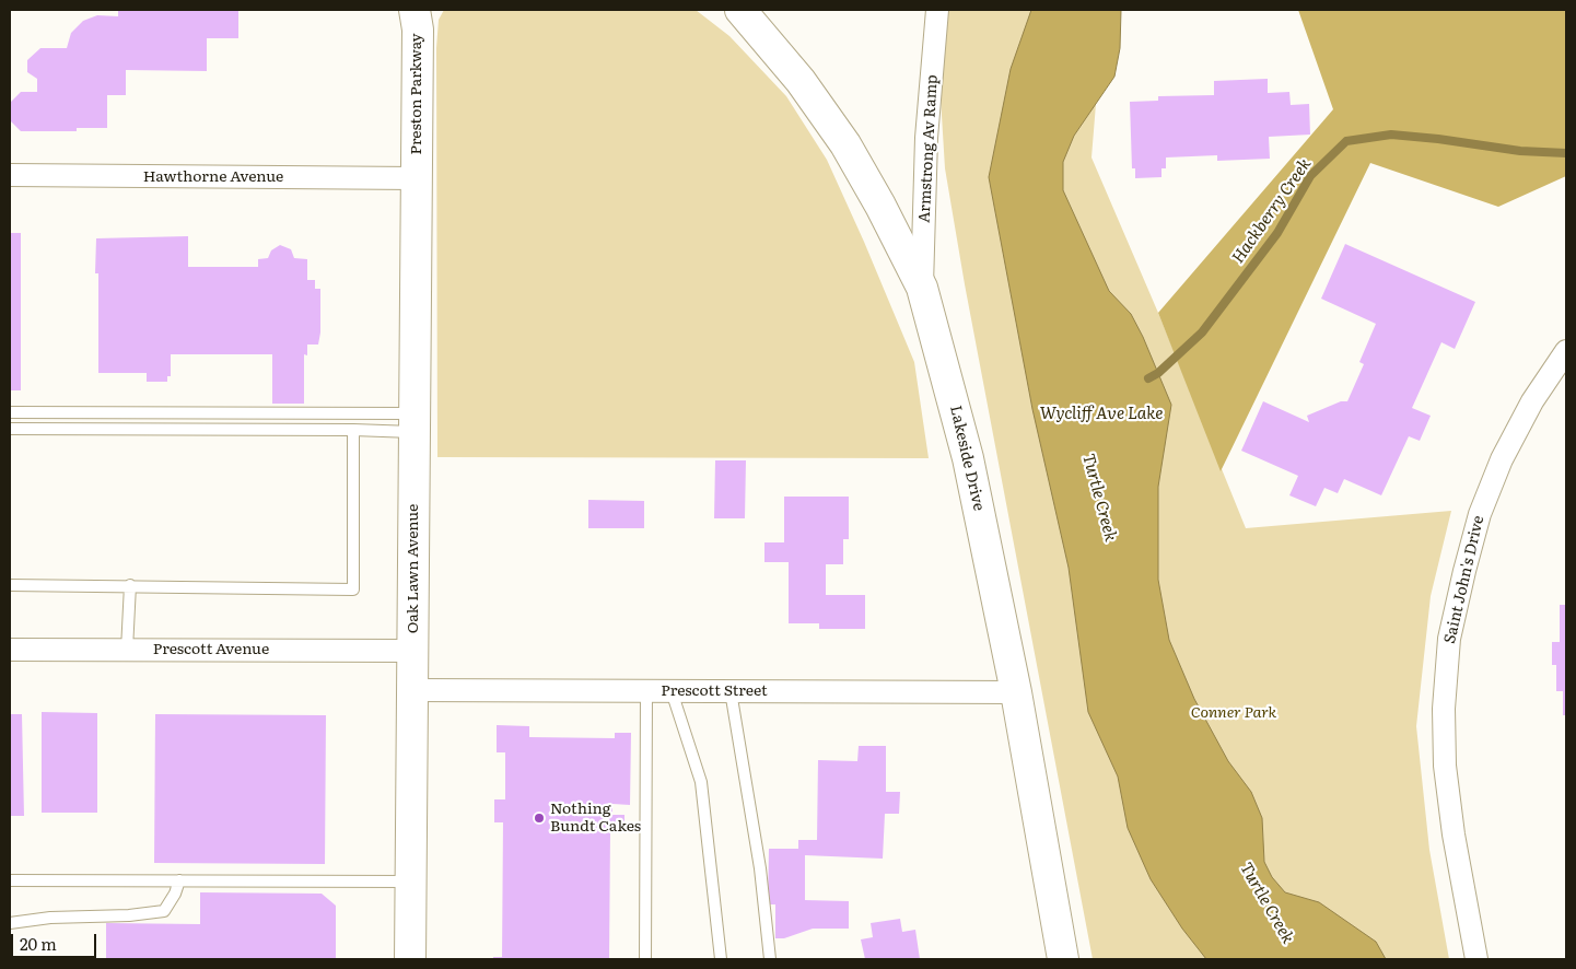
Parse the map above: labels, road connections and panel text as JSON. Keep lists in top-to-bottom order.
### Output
{
  "streets": {
    "main road": ["Preston Parkway", "Lakeside Drive", "Oak Lawn Avenue"],
    "street": [
      "Armstrong Av Ramp",
      "Hawthorne Avenue",
      "Saint John's Drive",
      "Prescott Avenue",
      "Prescott Street"
    ]
  },
  "crossings": [
    ["Preston Parkway", "Hawthorne Avenue"],
    ["Preston Parkway", "Oak Lawn Avenue"],
    ["Armstrong Av Ramp", "Lakeside Drive"],
    ["Hawthorne Avenue", "Oak Lawn Avenue"],
    ["Lakeside Drive", "Prescott Street"],
    ["Oak Lawn Avenue", "Prescott Avenue"],
    ["Oak Lawn Avenue", "Prescott Street"]
  ],
  "water": ["Hackberry Creek", "Wycliff Ave Lake", "Turtle Creek"],
  "parks": ["Conner Park"],
  "places": ["Nothing Bundt Cakes"],
  "scale_bar": "20 m"
}
